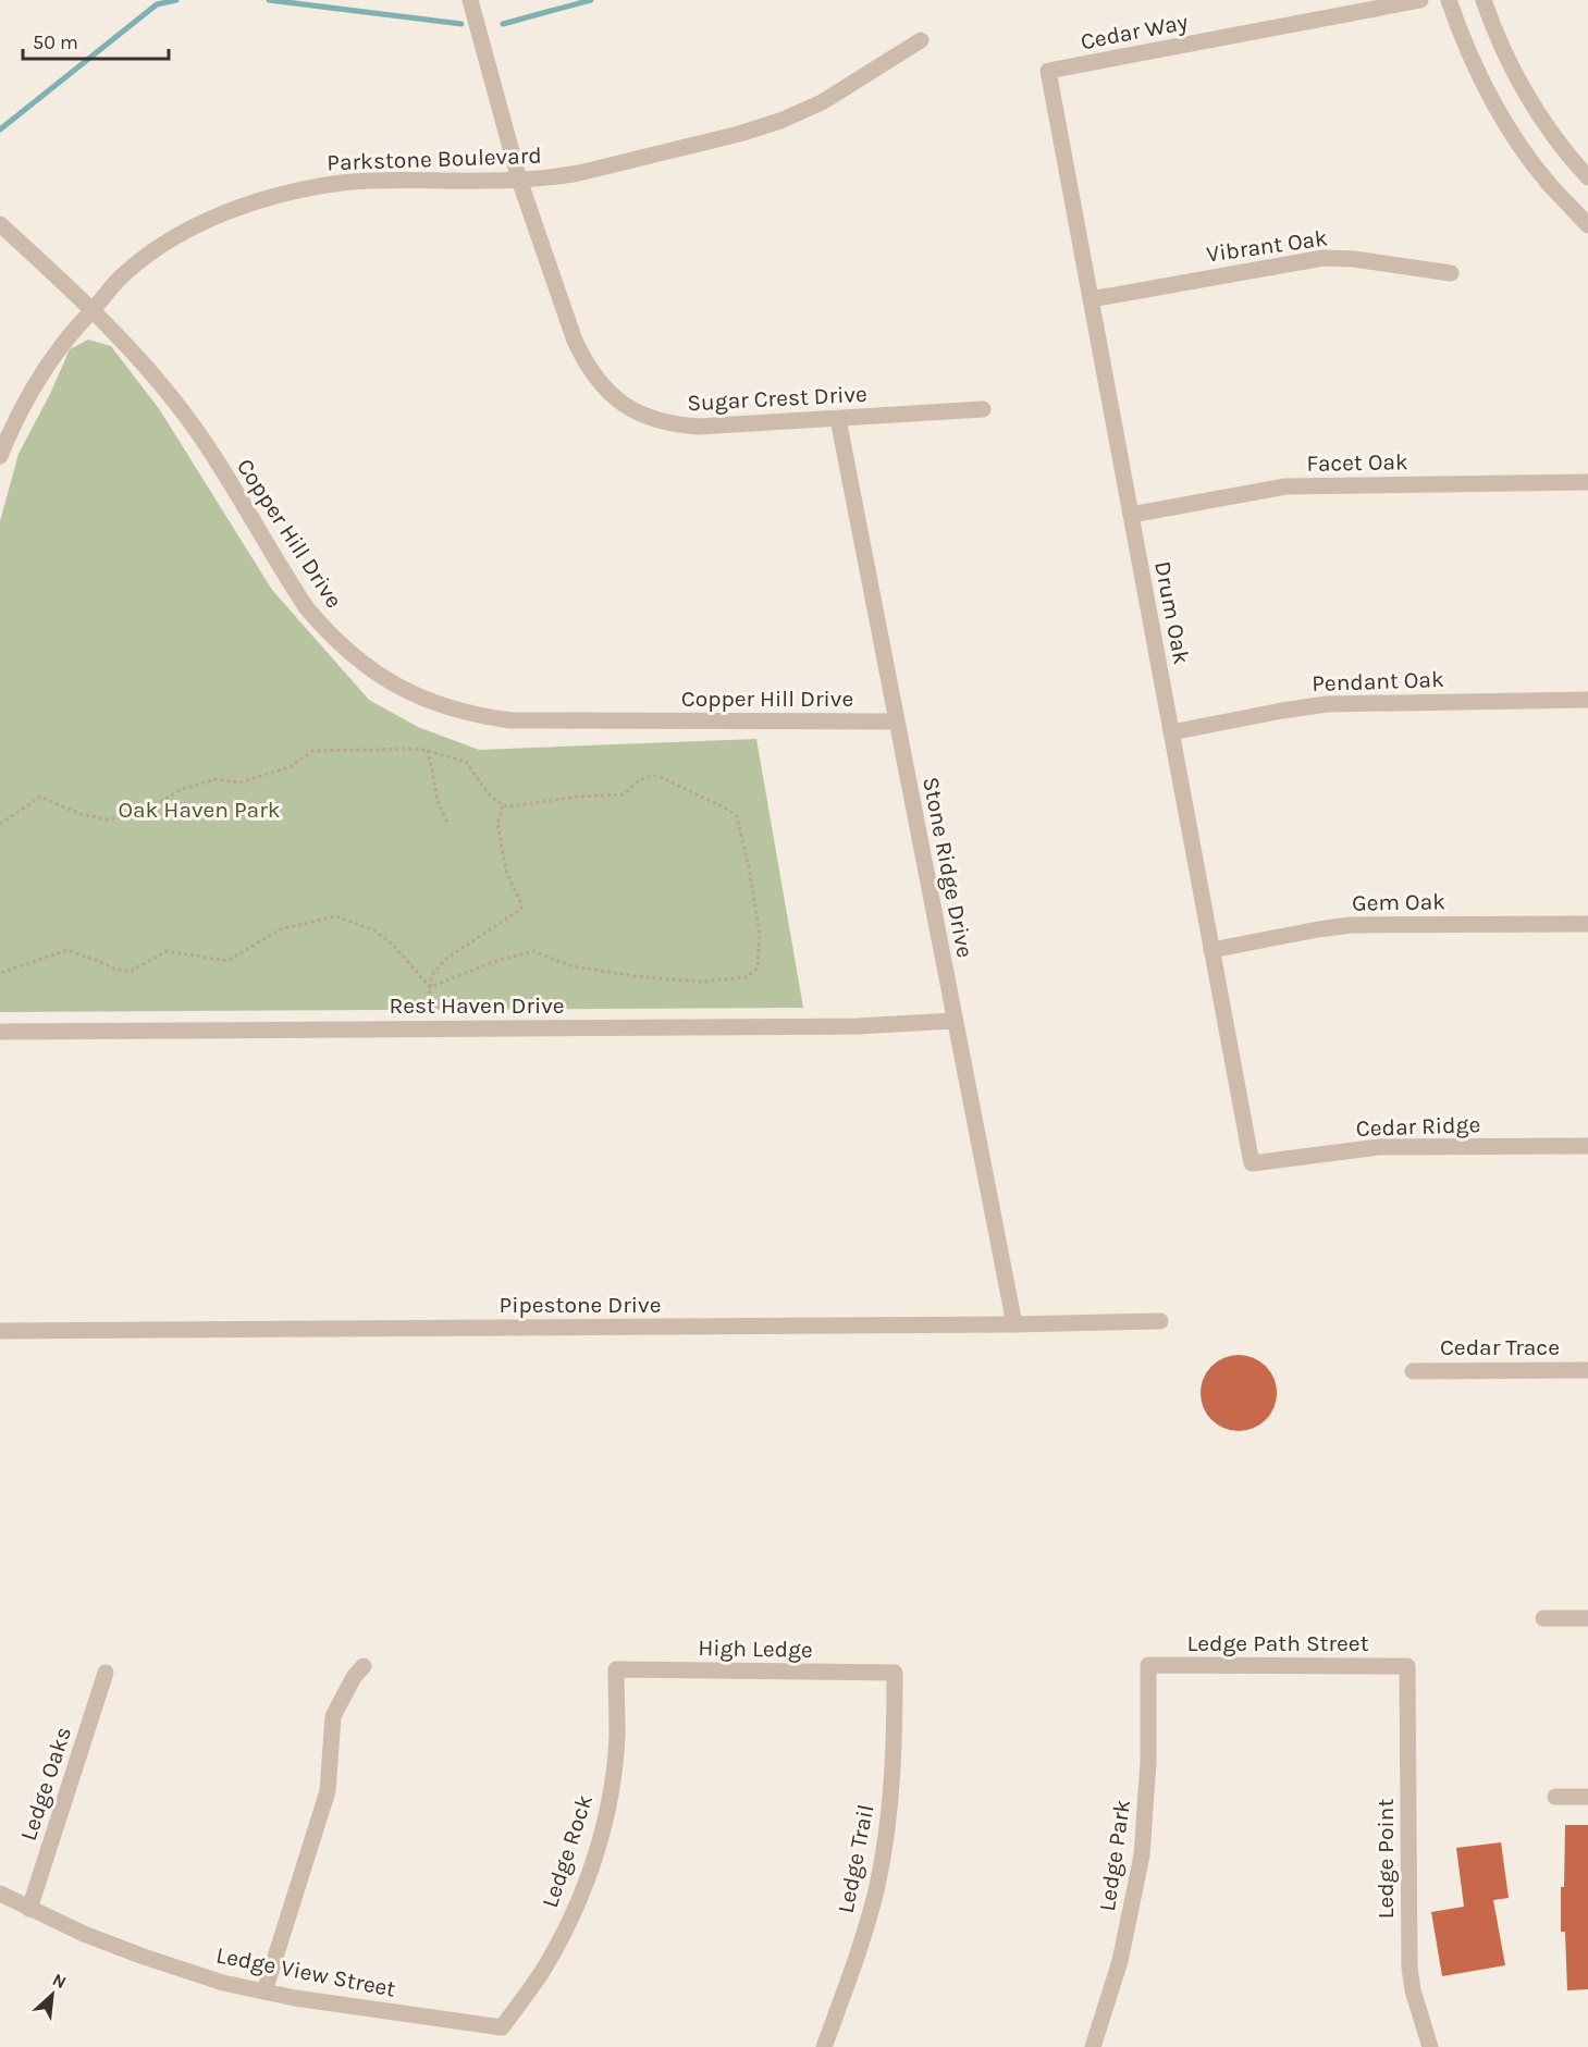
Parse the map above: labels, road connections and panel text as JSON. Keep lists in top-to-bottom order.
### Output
{
  "streets": {
    "street": [
      "Cedar Way",
      "Parkstone Boulevard",
      "Vibrant Oak",
      "Sugar Crest Drive",
      "Facet Oak",
      "Copper Hill Drive",
      "Drum Oak",
      "Pendant Oak",
      "Stone Ridge Drive",
      "Gem Oak",
      "Rest Haven Drive",
      "Cedar Ridge",
      "Pipestone Drive",
      "Cedar Trace",
      "Ledge Path Street",
      "High Ledge",
      "Ledge Oaks",
      "Ledge Rock",
      "Ledge Park",
      "Ledge Trail",
      "Ledge Point",
      "Ledge View Street"
    ]
  },
  "crossings": [
    ["Cedar Way", "Drum Oak"],
    ["Parkstone Boulevard", "Sugar Crest Drive"],
    ["Parkstone Boulevard", "Copper Hill Drive"],
    ["Vibrant Oak", "Drum Oak"],
    ["Sugar Crest Drive", "Stone Ridge Drive"],
    ["Facet Oak", "Drum Oak"],
    ["Copper Hill Drive", "Stone Ridge Drive"],
    ["Drum Oak", "Pendant Oak"],
    ["Drum Oak", "Gem Oak"],
    ["Drum Oak", "Cedar Ridge"],
    ["Stone Ridge Drive", "Rest Haven Drive"],
    ["Stone Ridge Drive", "Pipestone Drive"],
    ["Ledge Path Street", "Ledge Park"],
    ["Ledge Path Street", "Ledge Point"],
    ["High Ledge", "Ledge Rock"],
    ["High Ledge", "Ledge Trail"],
    ["Ledge Oaks", "Ledge View Street"],
    ["Ledge Rock", "Ledge View Street"]
  ],
  "parks": ["Oak Haven Park"],
  "scale_bar": "50 m",
  "north": "top right"
}
